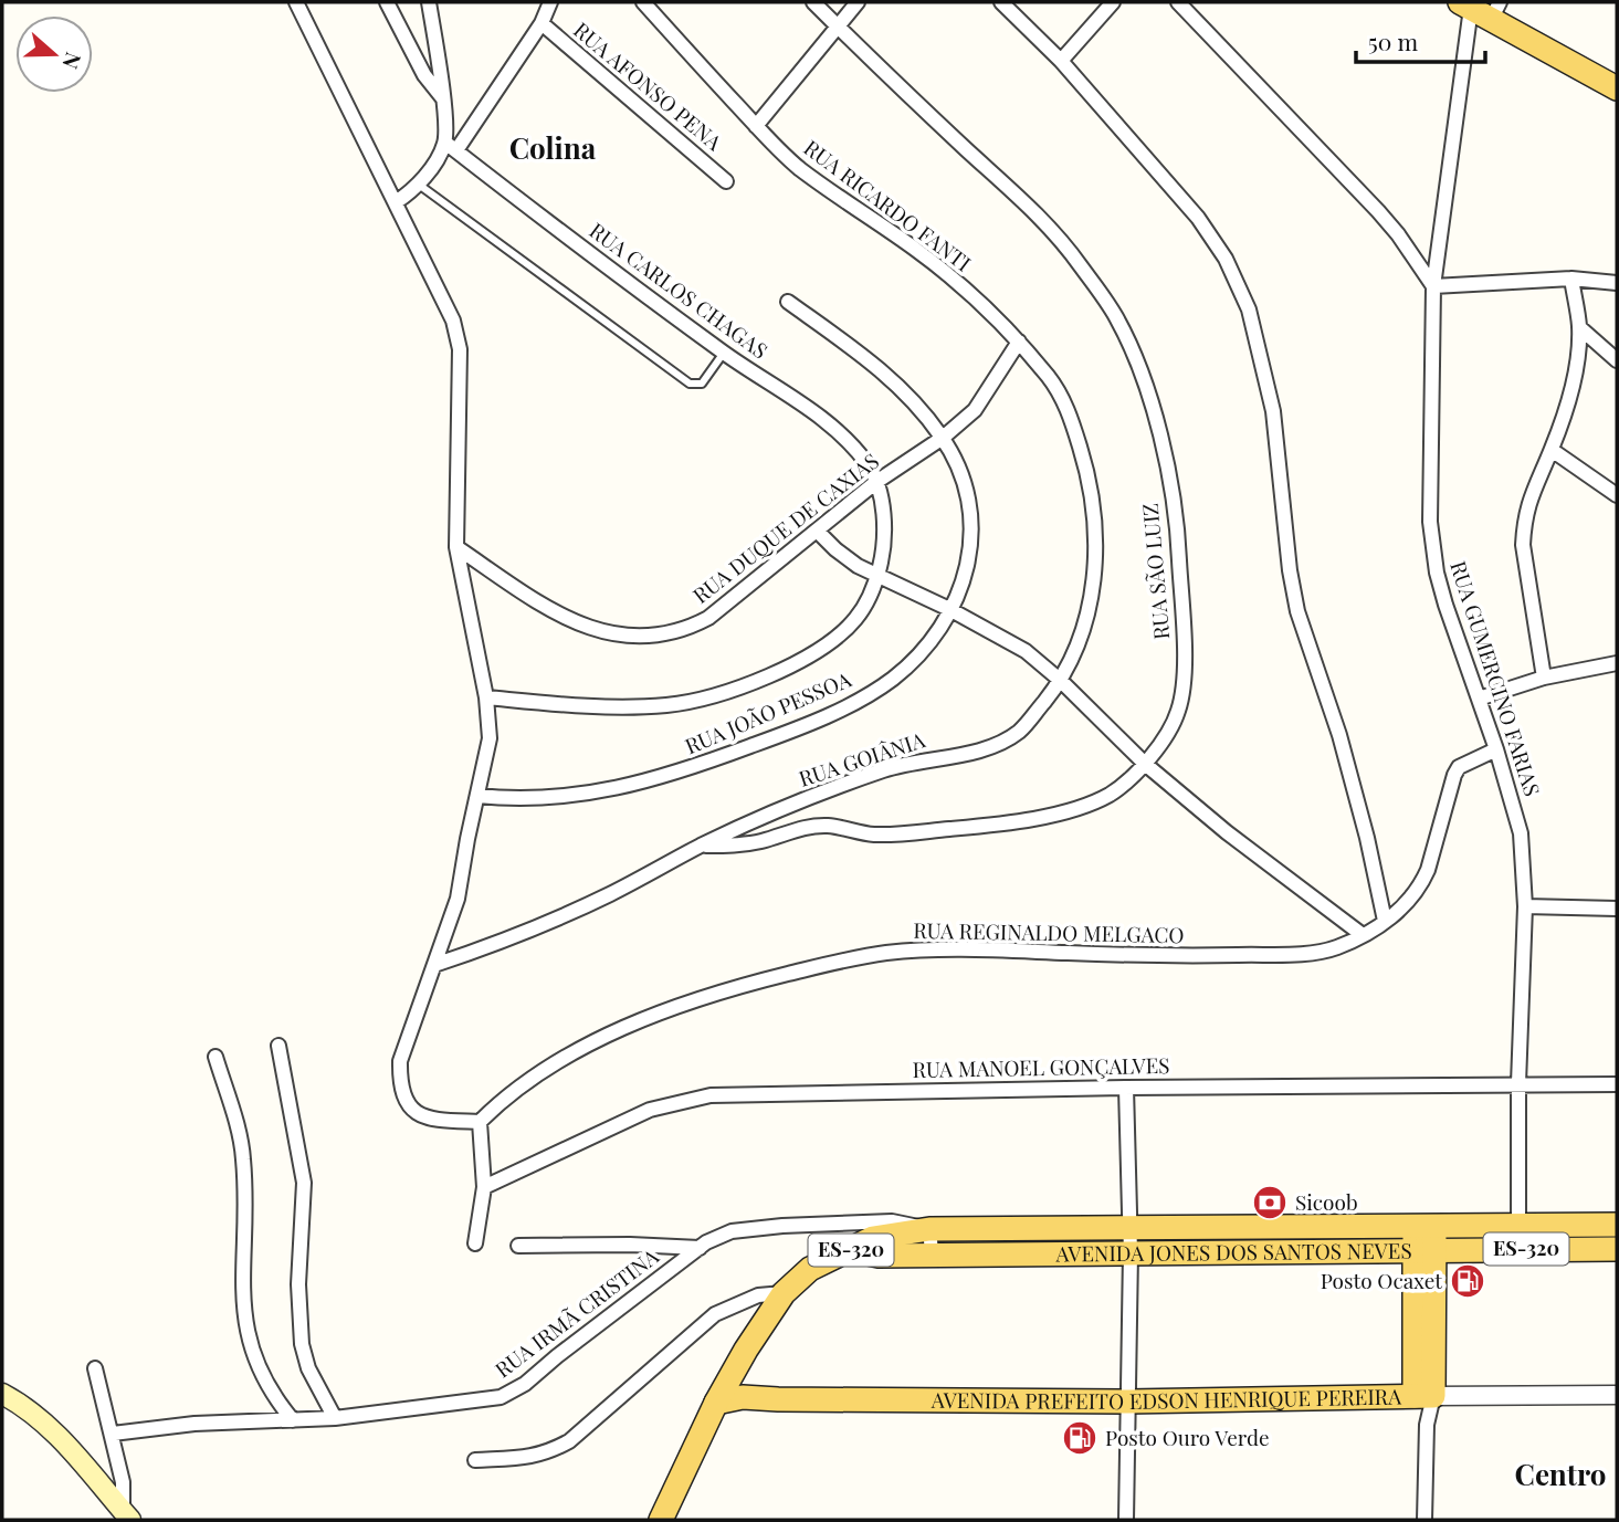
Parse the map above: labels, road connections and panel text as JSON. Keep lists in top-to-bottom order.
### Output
{
  "streets": {
    "main road": ["ES-320", "AVENIDA JONES DOS SANTOS NEVES", "AVENIDA PREFEITO EDSON HENRIQUE PEREIRA"],
    "street": [
      "RUA AFONSO PENA",
      "RUA RICARDO FANTI",
      "RUA CARLOS CHAGAS",
      "RUA DUQUE DE CAXIAS",
      "RUA SÃO LUIZ",
      "RUA GUMERCINO FARIAS",
      "RUA JOÃO PESSOA",
      "RUA GOIÂNIA",
      "RUA REGINALDO MELGACO",
      "RUA MANOEL GONÇALVES",
      "RUA IRMÃ CRISTINA"
    ]
  },
  "crossings": [
    ["RUA RICARDO FANTI", "RUA DUQUE DE CAXIAS"],
    ["RUA RICARDO FANTI", "RUA GOIÂNIA"],
    ["RUA CARLOS CHAGAS", "RUA DUQUE DE CAXIAS"],
    ["RUA DUQUE DE CAXIAS", "RUA JOÃO PESSOA"],
    ["RUA SÃO LUIZ", "RUA GOIÂNIA"],
    ["RUA GUMERCINO FARIAS", "RUA REGINALDO MELGACO"],
    ["RUA GUMERCINO FARIAS", "RUA MANOEL GONÇALVES"],
    ["RUA GUMERCINO FARIAS", "AVENIDA JONES DOS SANTOS NEVES"],
    ["ES-320", "AVENIDA JONES DOS SANTOS NEVES"],
    ["ES-320", "AVENIDA PREFEITO EDSON HENRIQUE PEREIRA"],
    ["AVENIDA JONES DOS SANTOS NEVES", "RUA IRMÃ CRISTINA"],
    ["AVENIDA JONES DOS SANTOS NEVES", "AVENIDA PREFEITO EDSON HENRIQUE PEREIRA"]
  ],
  "districts": ["Colina", "Centro"],
  "places": {
    "bank": ["Sicoob"],
    "fuel station": ["Posto Ocaxet", "Posto Ouro Verde"]
  },
  "scale_bar": "50 m",
  "north": "right"
}
